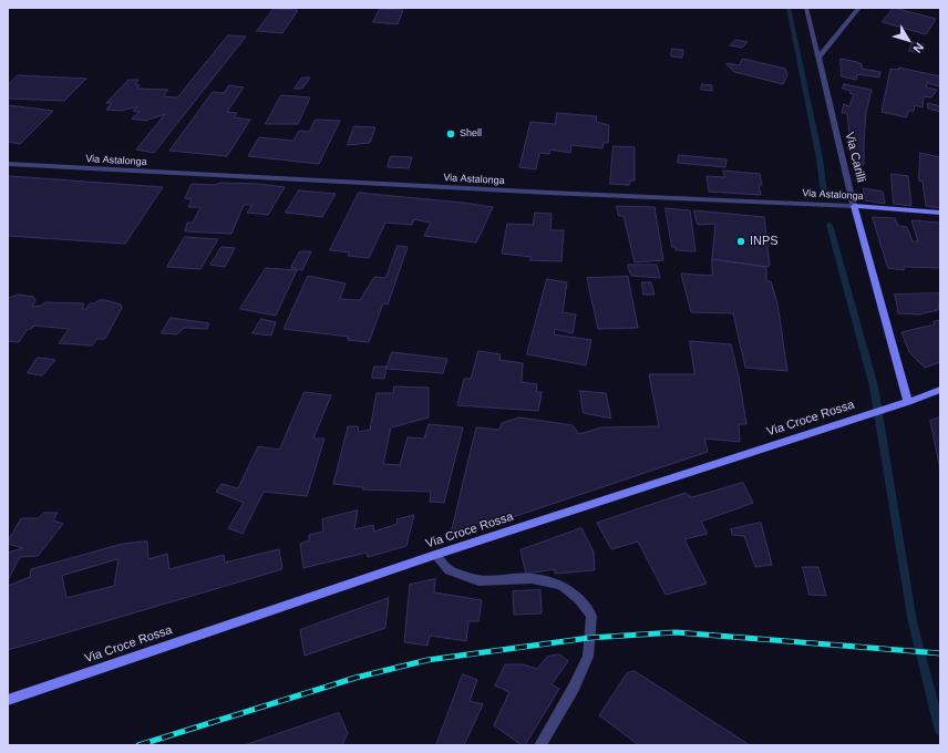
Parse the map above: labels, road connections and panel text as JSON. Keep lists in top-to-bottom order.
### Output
{
  "streets": {
    "main road": ["Via Carilli", "Via Astalonga", "Via Croce Rossa"]
  },
  "crossings": [
    ["Via Carilli", "Via Astalonga"],
    ["Via Carilli", "Via Croce Rossa"]
  ],
  "places": ["Shell", "INPS"],
  "north": "bottom right"
}
